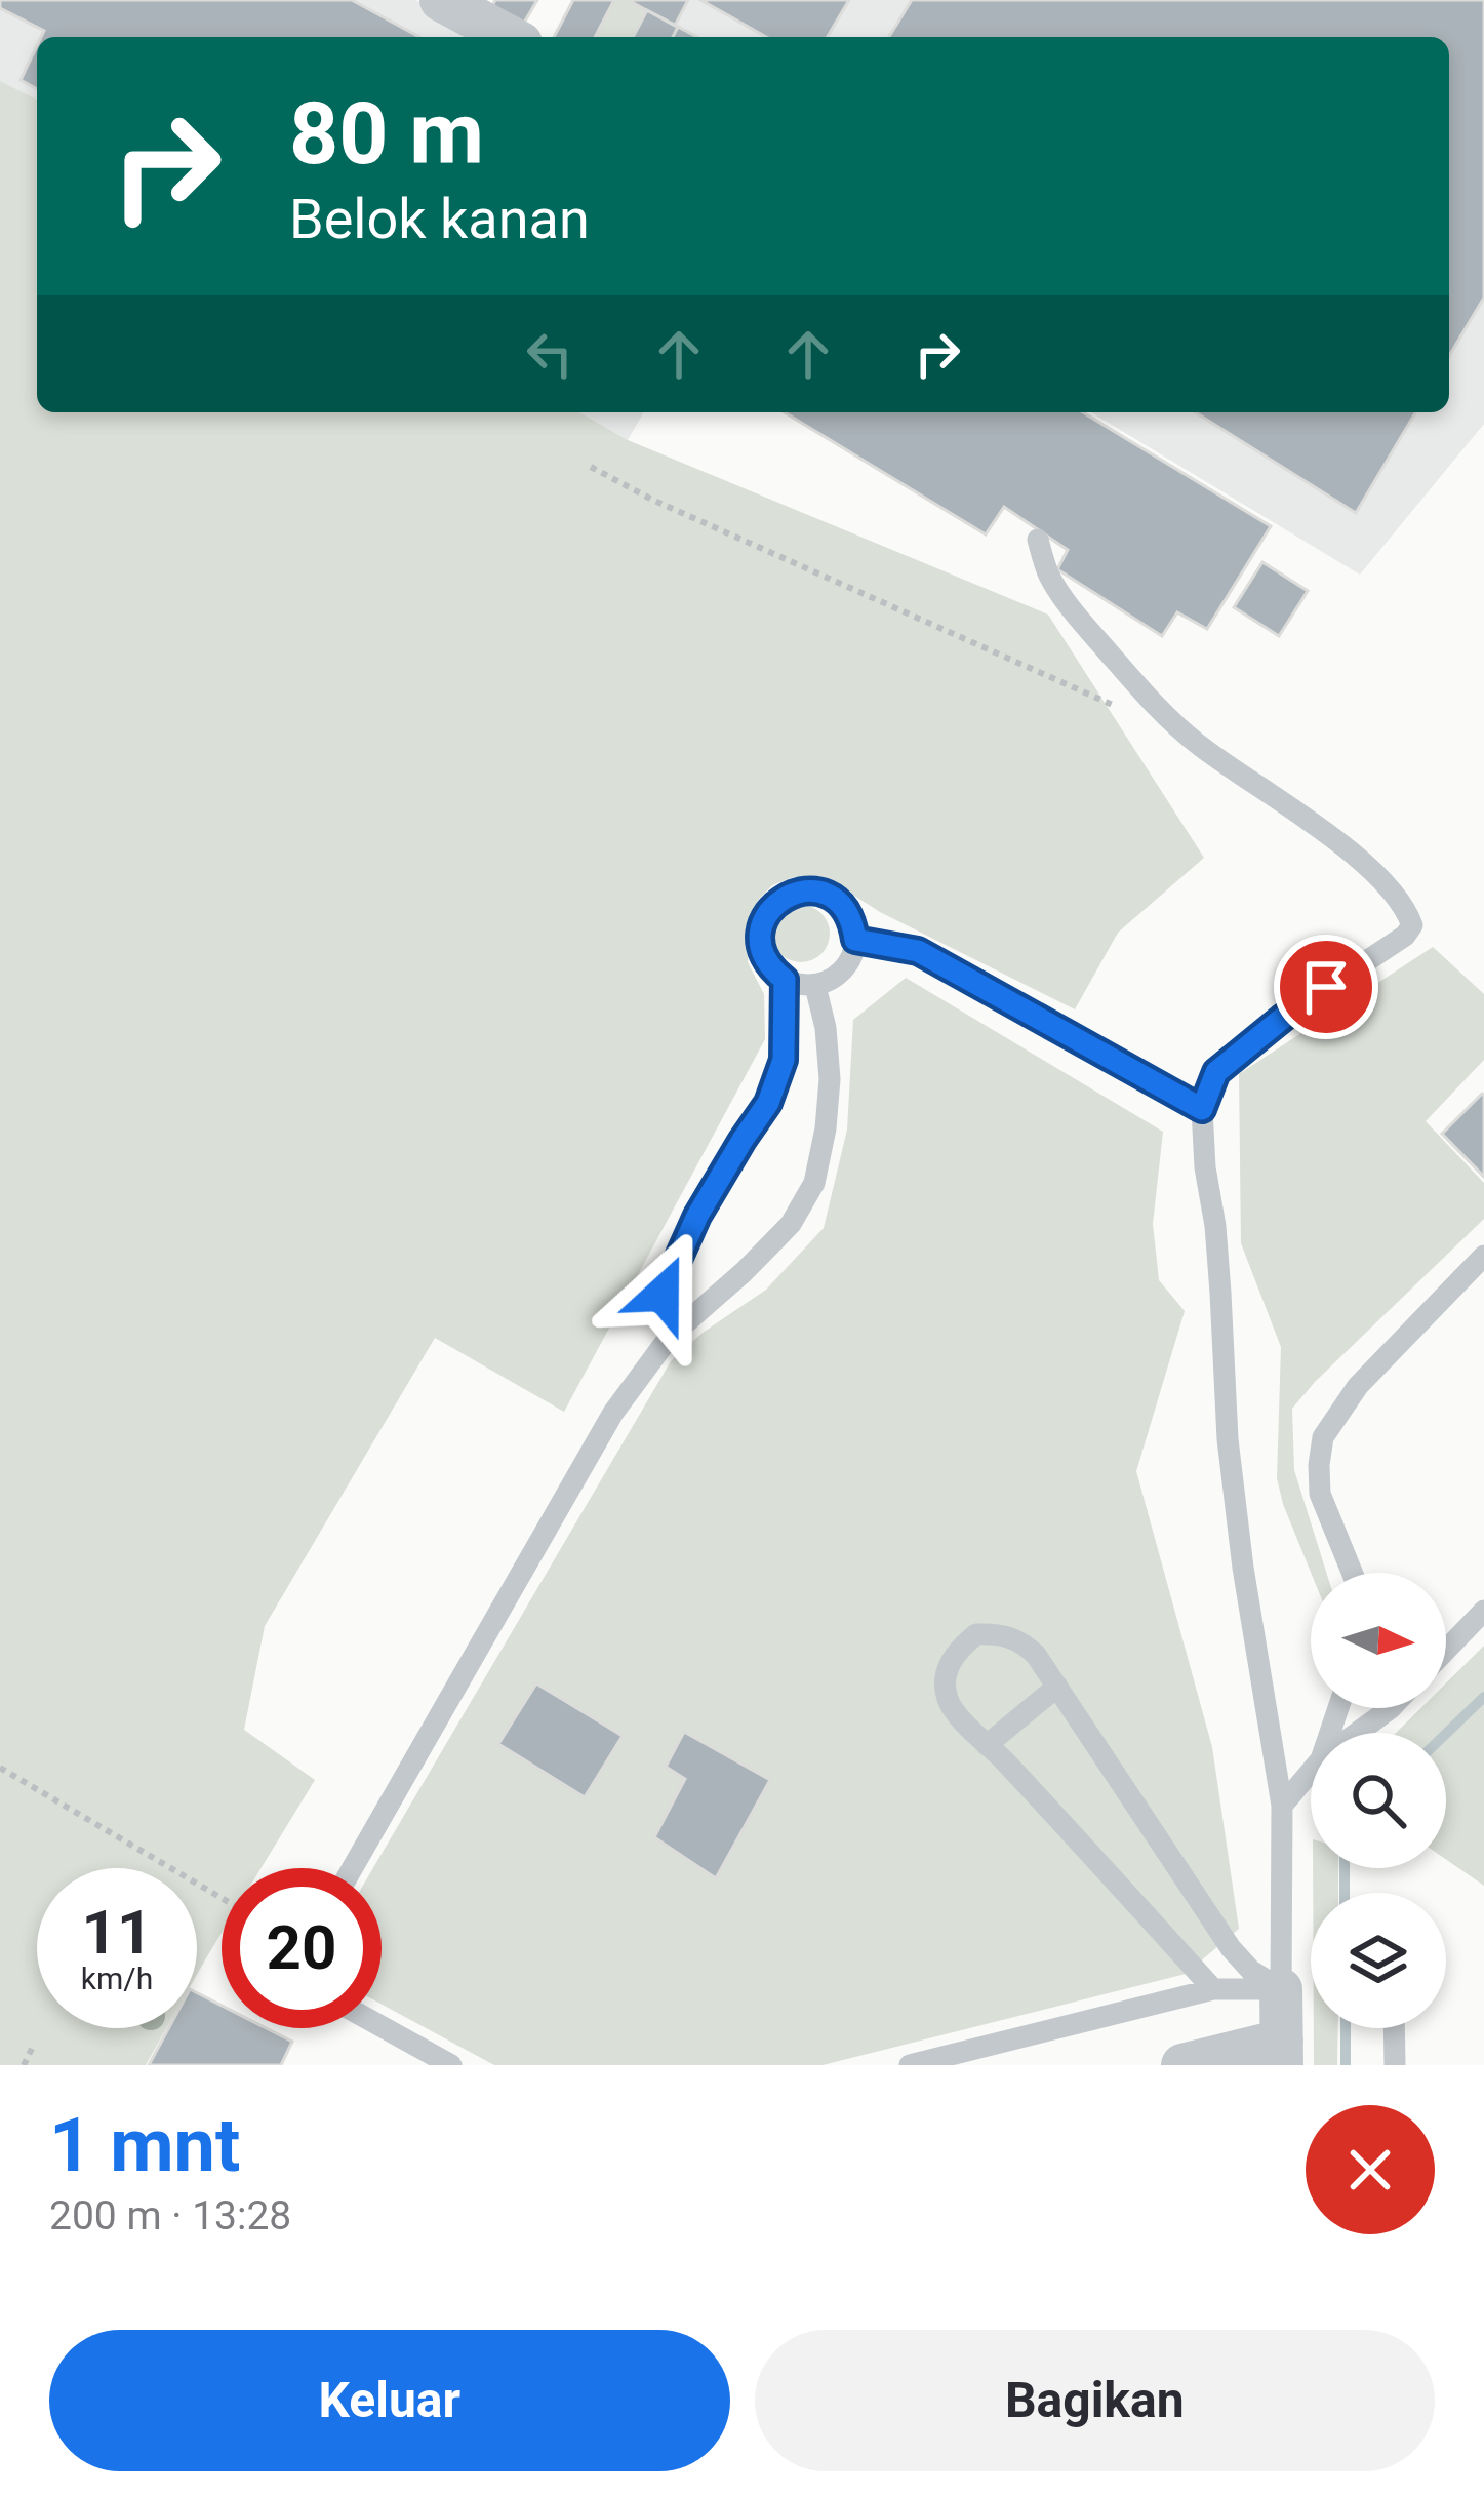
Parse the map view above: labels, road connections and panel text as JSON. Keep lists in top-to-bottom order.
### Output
{
  "north": "right",
  "page": {
    "turn": ["80 m", "Belok kanan"],
    "speed": "11 km/h",
    "limit": "20",
    "heading": ["1 mnt", "200 m · 13:28"],
    "buttons": ["Keluar", "Bagikan"]
  }
}
